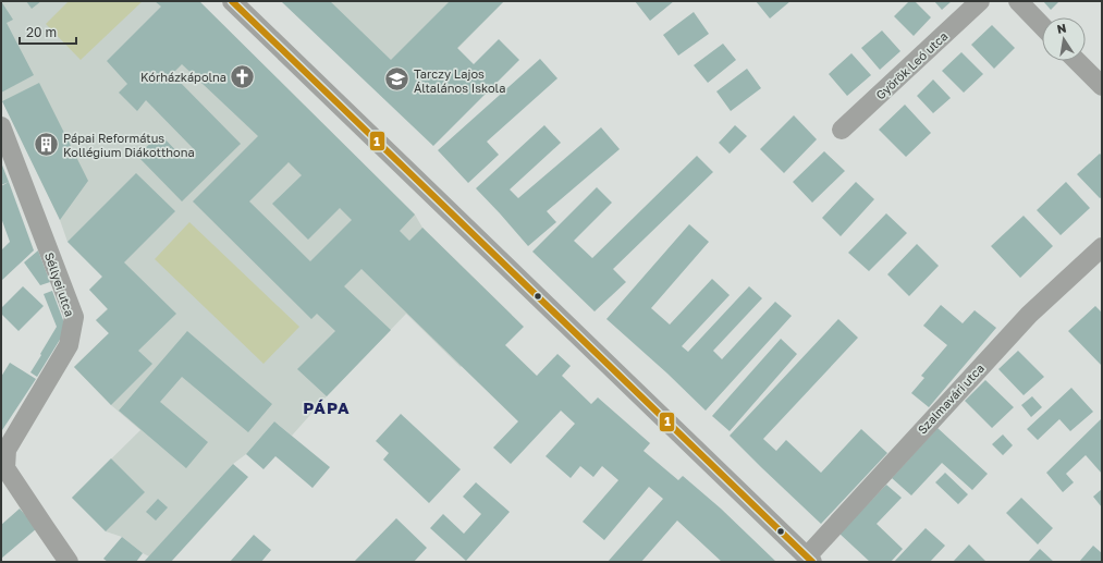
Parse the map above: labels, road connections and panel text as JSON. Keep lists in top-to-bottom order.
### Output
{
  "streets": {
    "street": ["Györök Leó utca", "Séllyei utca", "Szalmavári utca"]
  },
  "districts": ["PÁPA"],
  "places": {
    "church": ["Kórházkápolna"],
    "school or university": ["Tarczy Lajos Általános Iskola"],
    "building": ["Pápai Református Kollégium Diákotthona"]
  },
  "lines": ["transit line 1"],
  "scale_bar": "20 m",
  "north": "top"
}
